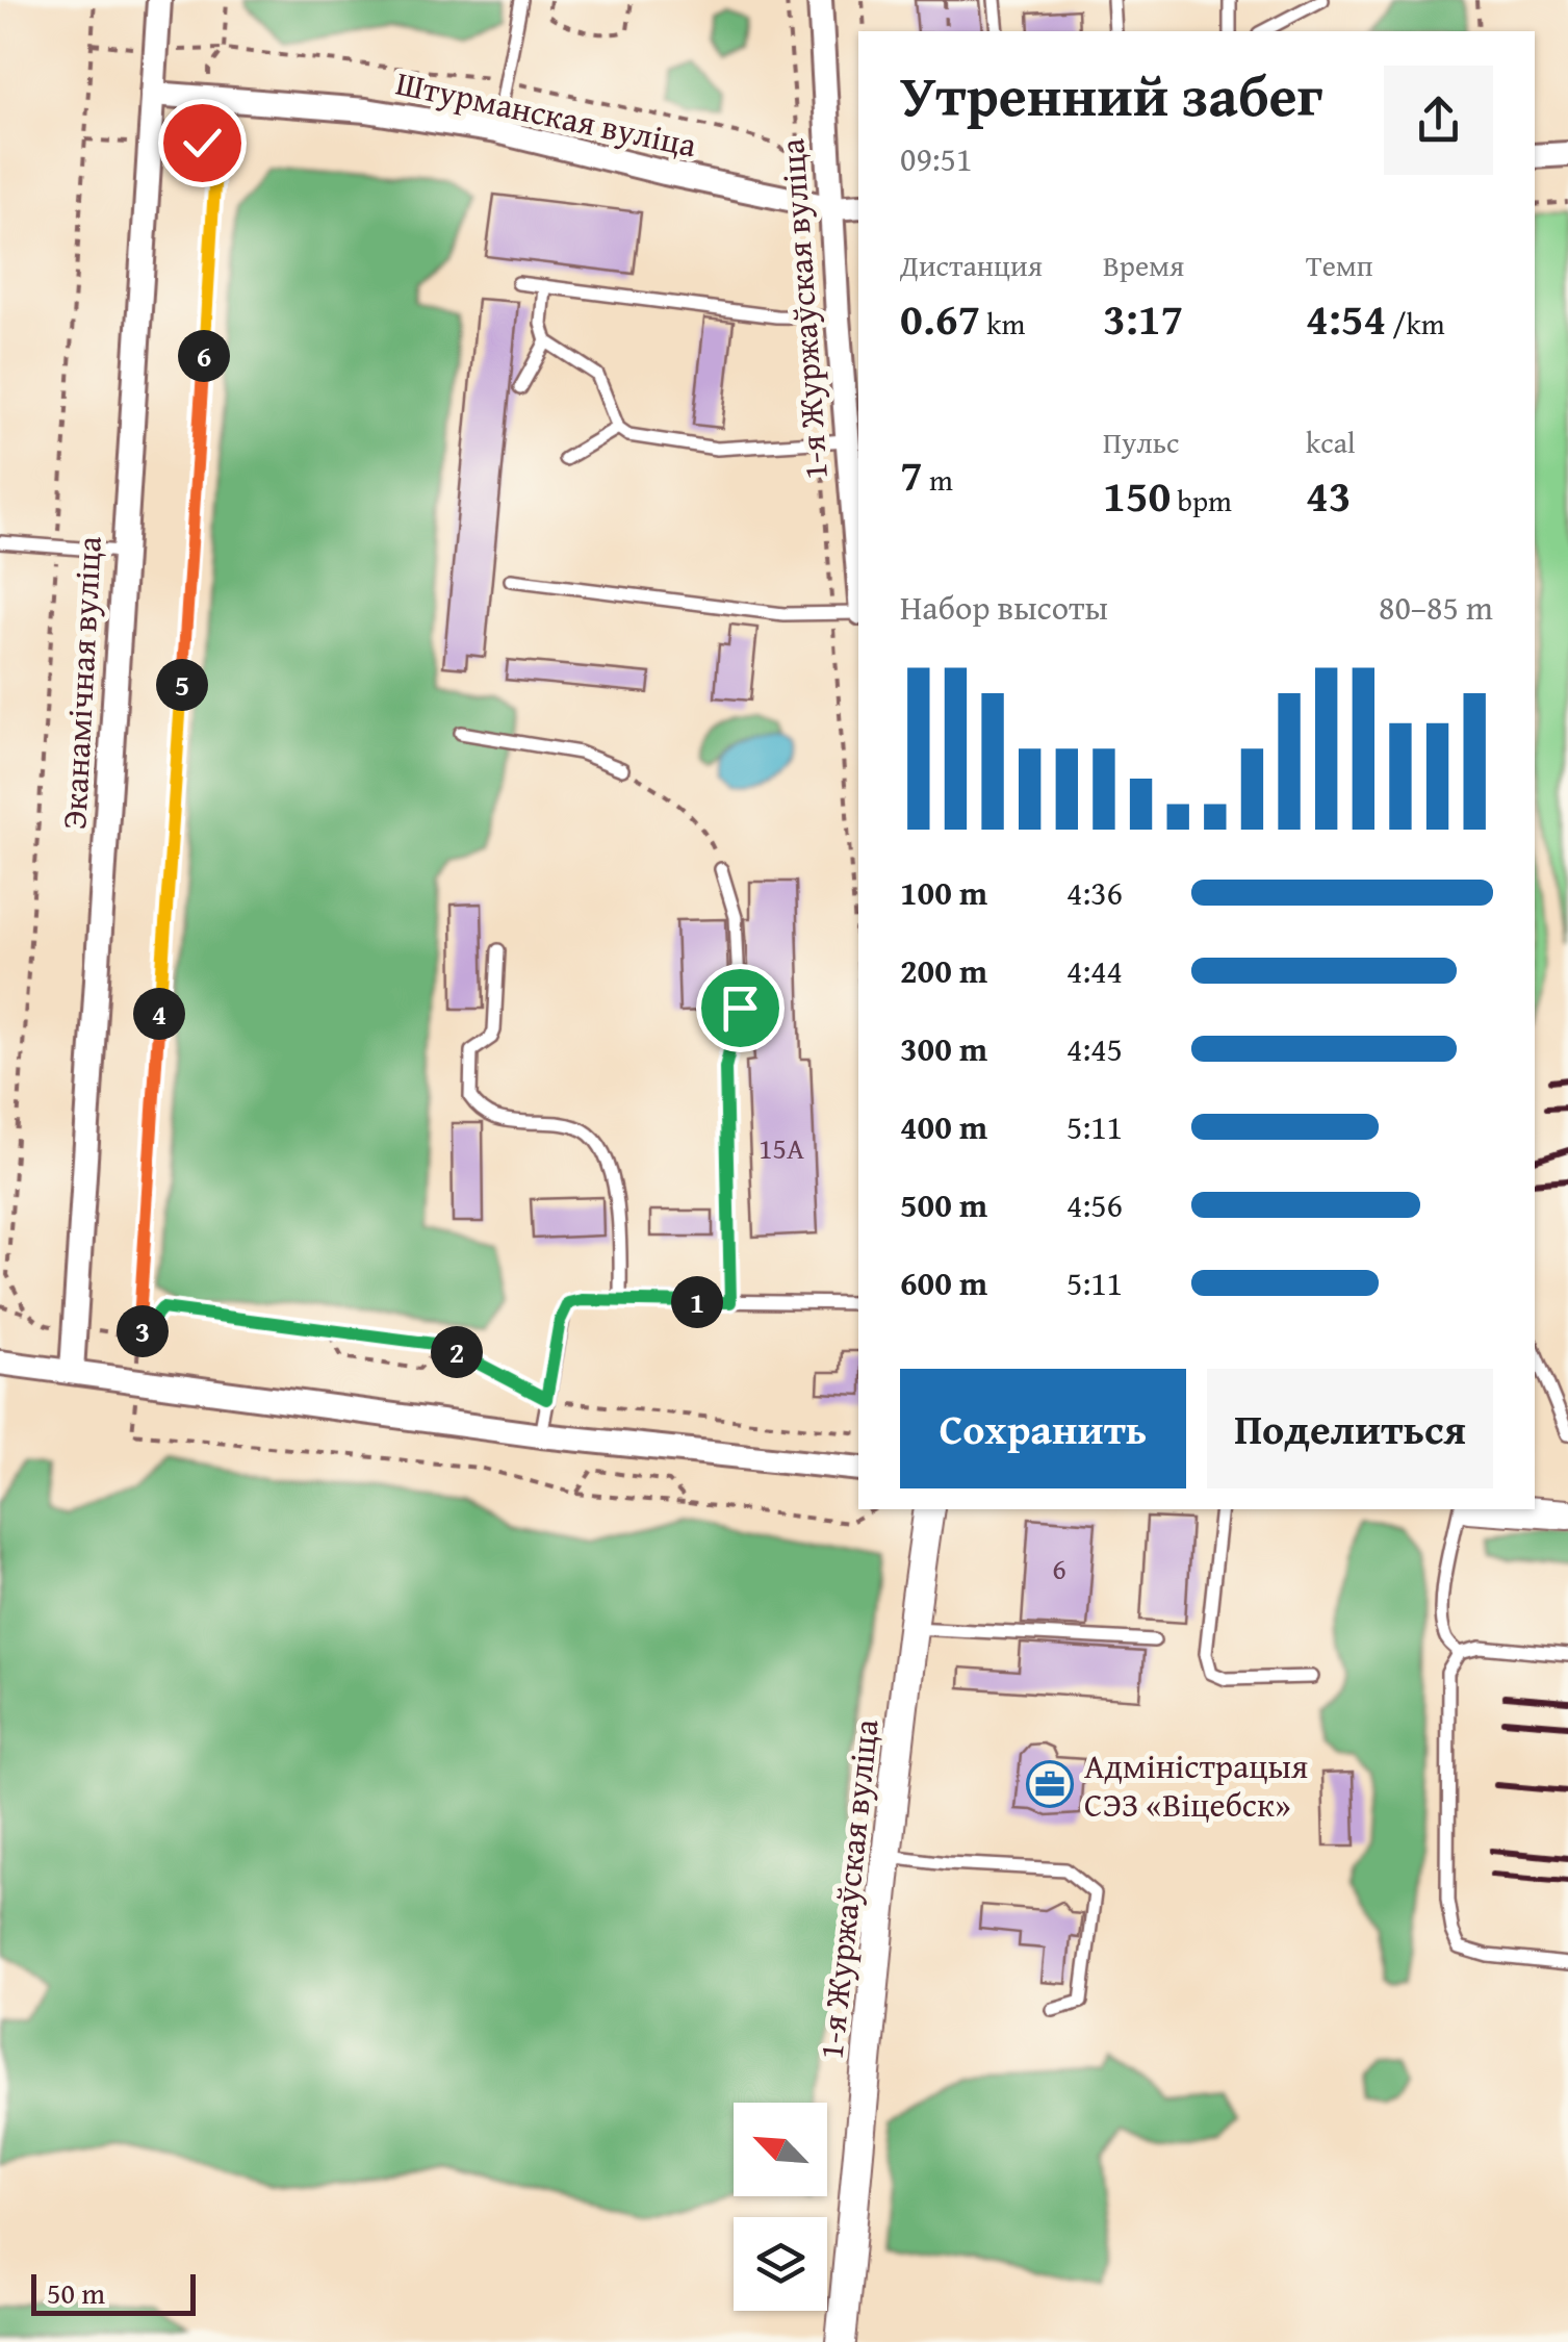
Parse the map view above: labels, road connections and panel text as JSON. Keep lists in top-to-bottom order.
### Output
{
  "streets": {
    "street": ["Штурманская вуліца", "1-я Журжаўская вуліца", "Эканамічная вуліца"]
  },
  "crossings": [
    ["Штурманская вуліца", "1-я Журжаўская вуліца"],
    ["Штурманская вуліца", "Эканамічная вуліца"]
  ],
  "places": {
    "office": ["Адміністрацыя СЭЗ «Віцебск»"]
  },
  "house_numbers": ["15А", "6"],
  "scale_bar": "50 m",
  "north": "top left",
  "page": {
    "heading": ["Утренний забег", "09:51"],
    "stats": [
      ["Дистанция", "0.67 km"],
      ["Время", "3:17"],
      ["Темп", "4:54 /km"],
      ["7 m"],
      ["Пульс", "150 bpm"],
      ["kcal", "43"]
    ],
    "pins": [
      "6",
      "5",
      "4",
      "1",
      "3",
      "2"
    ],
    "chart": ["Набор высоты", "80–85 m"],
    "list": [
      {
        "name": "100 m",
        "note": "4:36"
      },
      {
        "name": "200 m",
        "note": "4:44"
      },
      {
        "name": "300 m",
        "note": "4:45"
      },
      {
        "name": "400 m",
        "note": "5:11"
      },
      {
        "name": "500 m",
        "note": "4:56"
      },
      {
        "name": "600 m",
        "note": "5:11"
      }
    ],
    "buttons": ["Сохранить", "Поделиться"],
    "scale": "50 m"
  }
}
